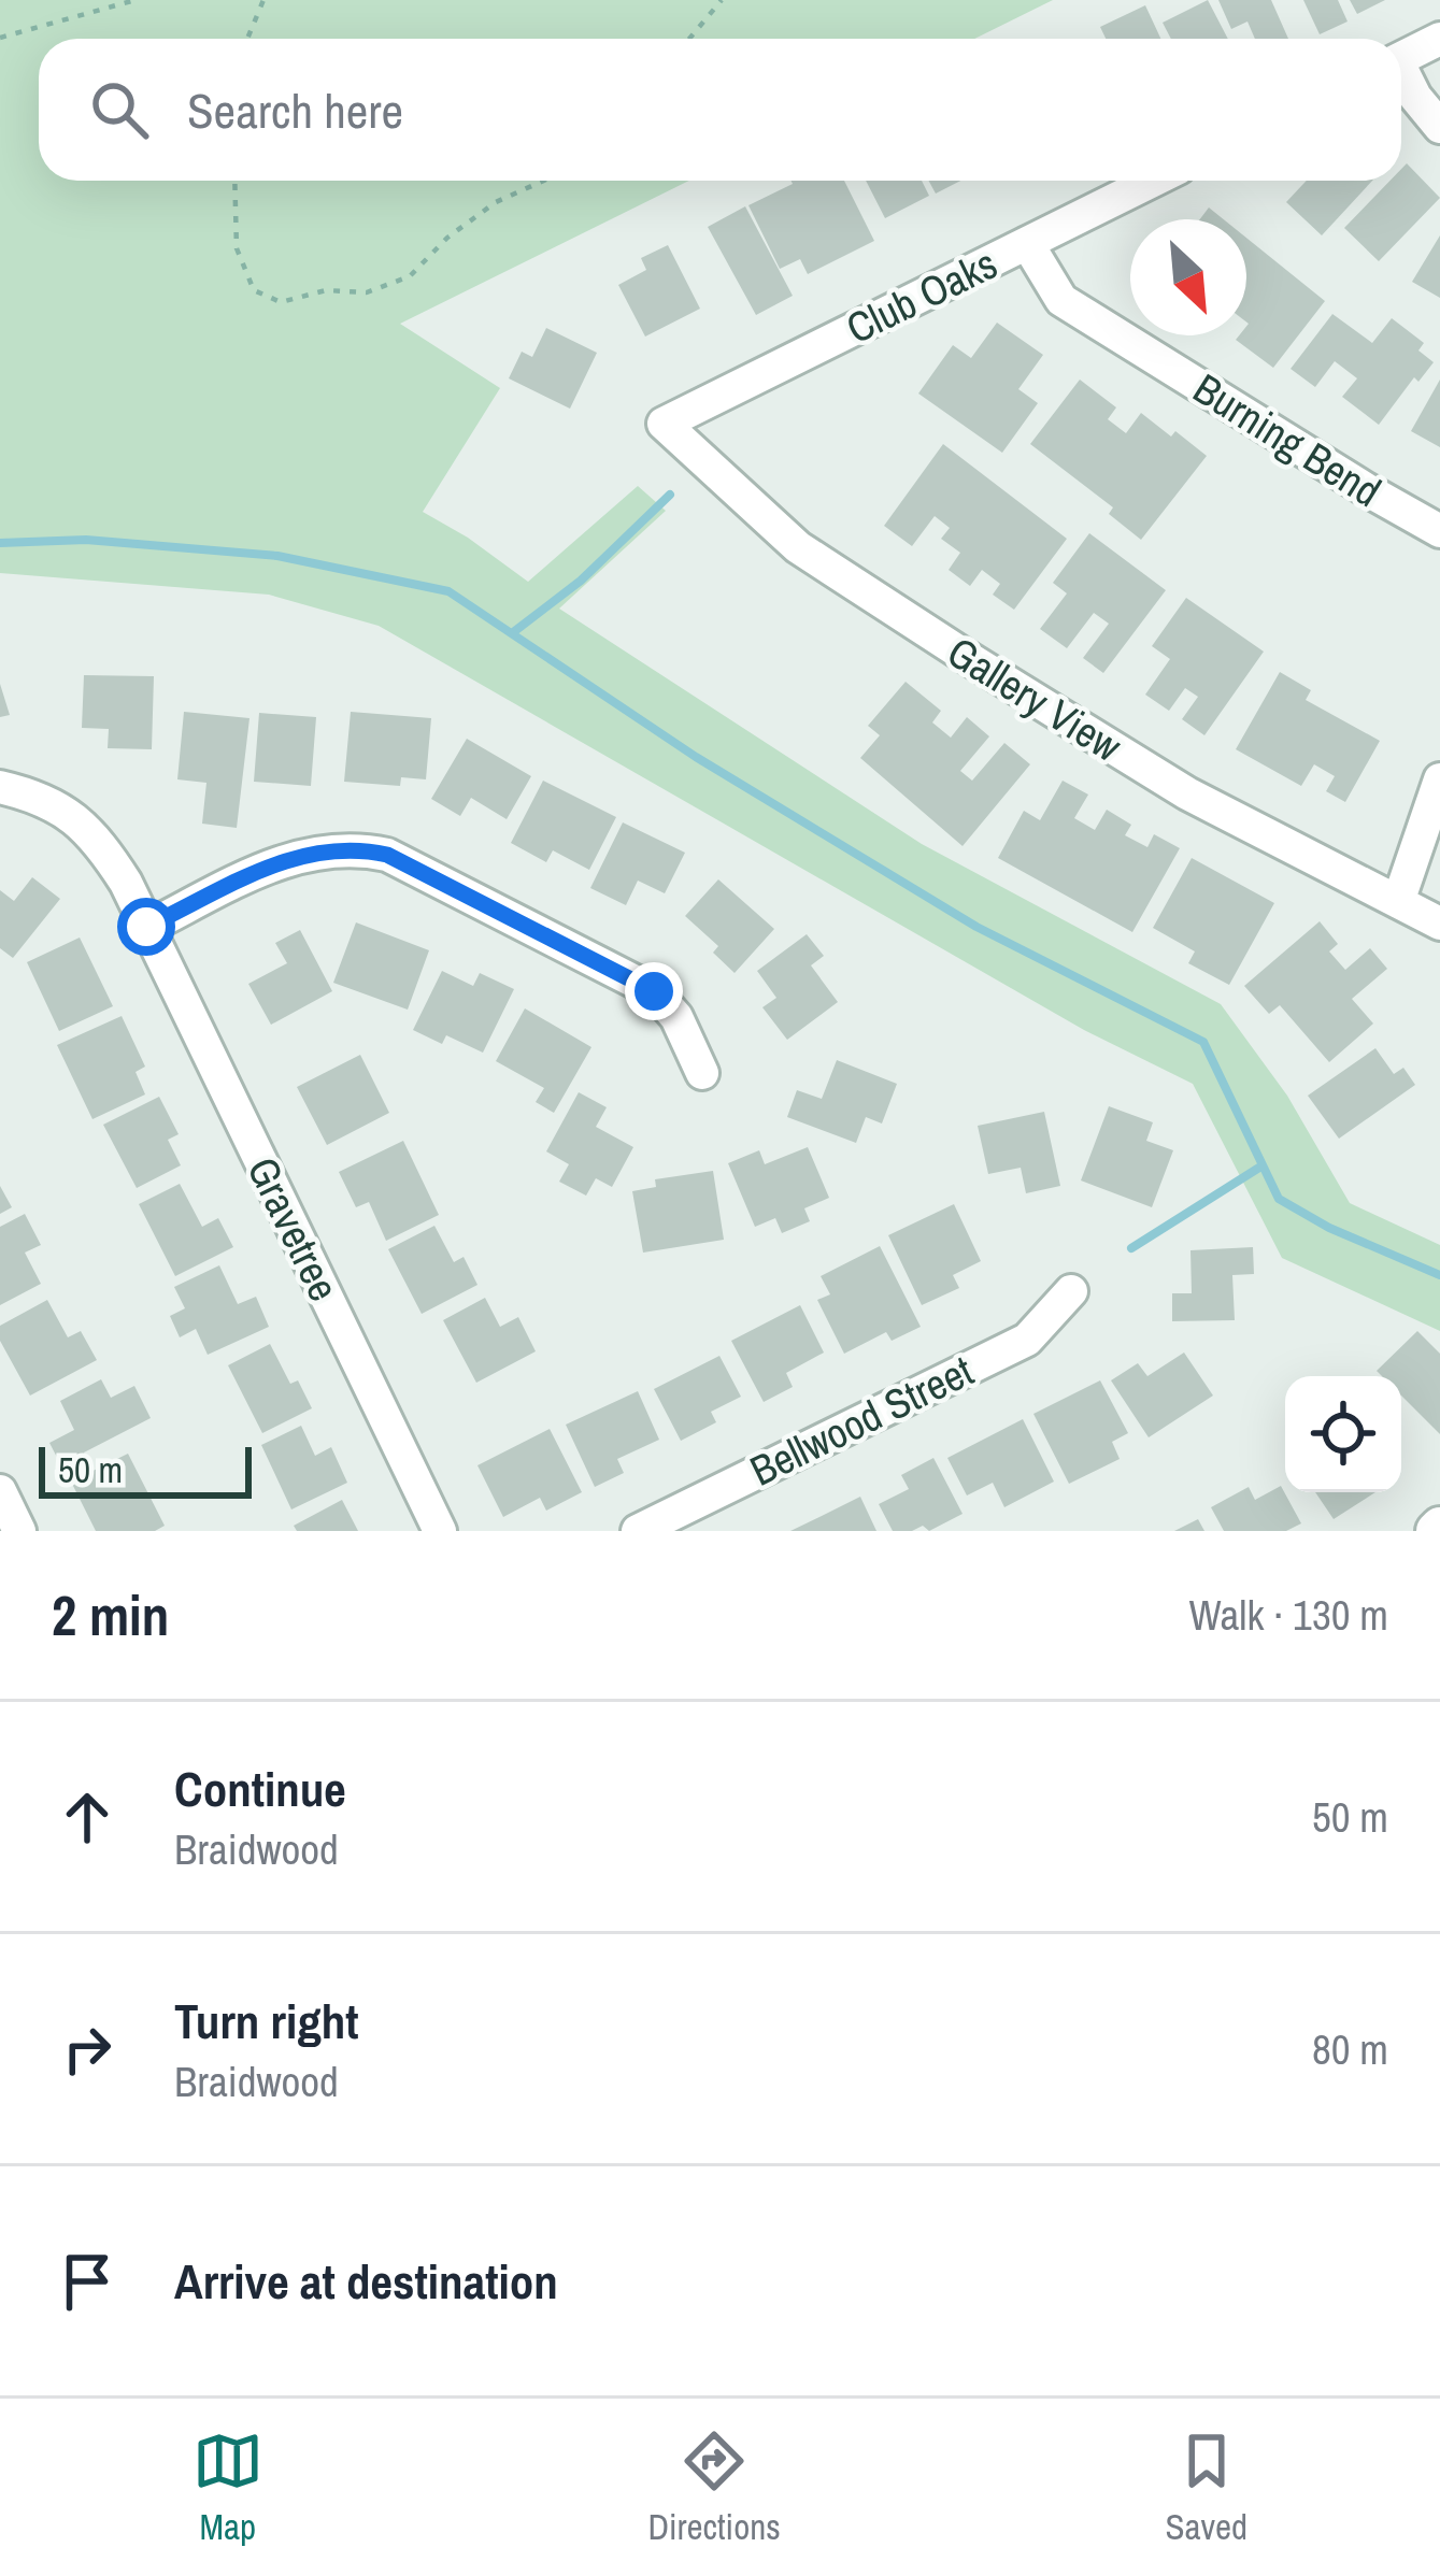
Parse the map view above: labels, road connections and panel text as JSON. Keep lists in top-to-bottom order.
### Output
{
  "streets": {
    "street": [
      "Club Oaks",
      "Burning Bend",
      "Gallery View",
      "Gravetree",
      "Bellwood Street"
    ]
  },
  "crossings": [
    ["Club Oaks", "Burning Bend"],
    ["Club Oaks", "Gallery View"]
  ],
  "scale_bar": "50 m",
  "north": "bottom right",
  "page": {
    "search": "Search here",
    "scale": "50 m",
    "heading": ["2 min", "Walk · 130 m"],
    "list": [
      ["Continue", "Braidwood", "50 m"],
      ["Turn right", "Braidwood", "80 m"],
      "Arrive at destination"
    ],
    "nav": ["Map", "Directions", "Saved"]
  }
}
